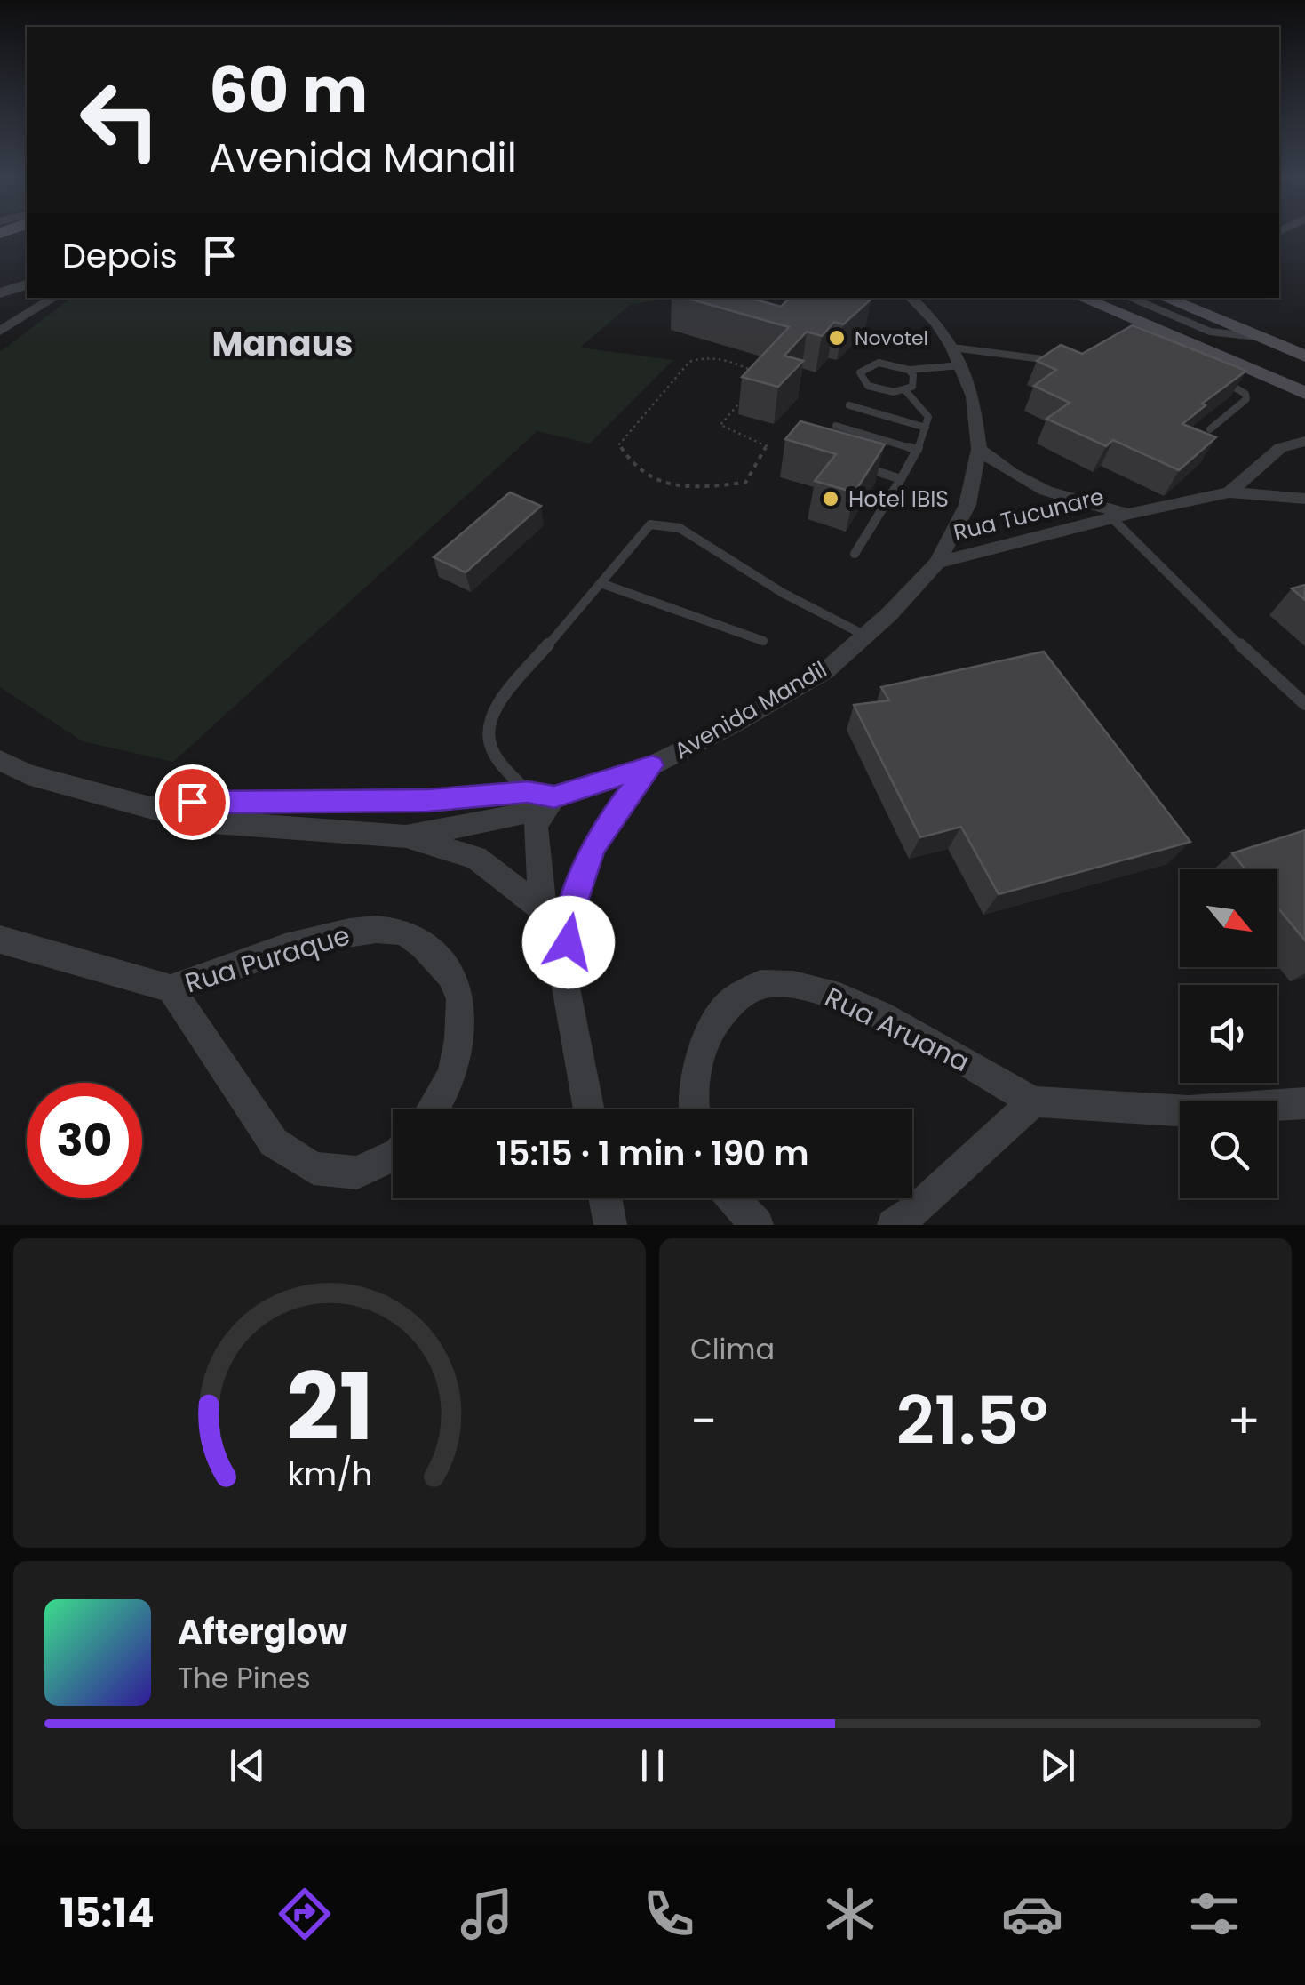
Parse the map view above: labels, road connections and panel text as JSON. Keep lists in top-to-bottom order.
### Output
{
  "streets": {
    "street": [
      "Rua Tucunare",
      "Avenida Mandil",
      "Rua Puraque",
      "Rua Aruana"
    ]
  },
  "crossings": [
    ["Rua Tucunare", "Avenida Mandil"]
  ],
  "districts": ["Manaus"],
  "places": ["Novotel", "Hotel IBIS"],
  "north": "bottom right",
  "page": {
    "turn": ["60 m", "Avenida Mandil"],
    "then": "Depois",
    "limit": "30",
    "trip": "15:15 · 1 min · 190 m",
    "tile": "Clima",
    "heat": ["−", "21.5°", "+"],
    "song": ["Afterglow", "The Pines"],
    "tabs": "15:14",
    "gauge": ["21", "km/h"]
  }
}
